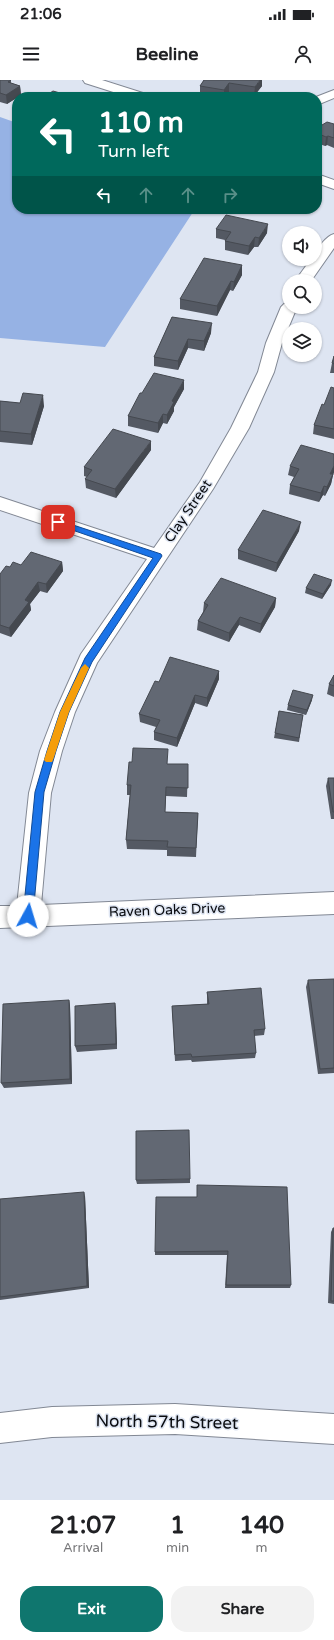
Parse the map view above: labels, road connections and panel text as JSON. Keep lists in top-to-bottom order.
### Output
{
  "streets": {
    "street": ["Clay Street", "Raven Oaks Drive", "North 57th Street"]
  },
  "crossings": [
    ["Clay Street", "Raven Oaks Drive"]
  ],
  "page": {
    "status": "21:06",
    "header": "Beeline",
    "turn": ["110 m", "Turn left"],
    "eta": [
      "21:07",
      "Arrival",
      "1",
      "min",
      "140",
      "m"
    ],
    "buttons": ["Exit", "Share"]
  }
}
